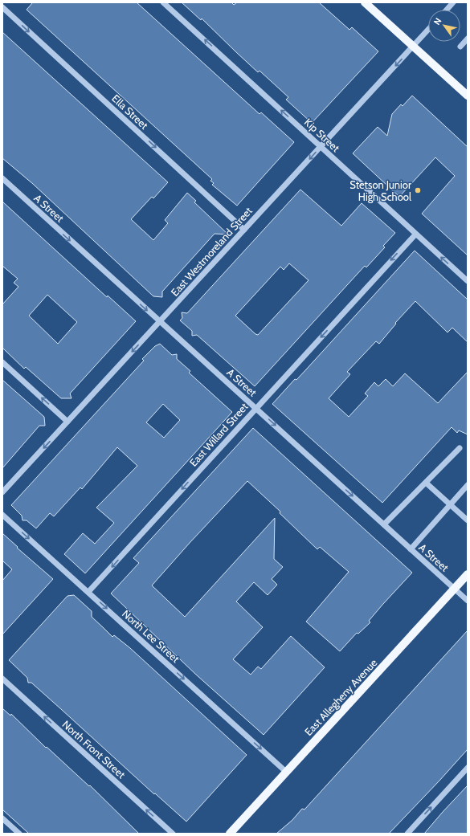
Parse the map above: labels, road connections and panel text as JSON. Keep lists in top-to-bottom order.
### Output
{
  "streets": {
    "main road": ["East Allegheny Avenue"],
    "street": [
      "Ella Street",
      "Kip Street",
      "A Street",
      "East Westmoreland Street",
      "East Willard Street",
      "North Lee Street",
      "North Front Street"
    ]
  },
  "crossings": [
    ["Ella Street", "East Westmoreland Street"],
    ["Kip Street", "East Westmoreland Street"],
    ["Kip Street", "East Willard Street"],
    ["A Street", "East Westmoreland Street"],
    ["A Street", "East Willard Street"],
    ["A Street", "East Allegheny Avenue"],
    ["East Willard Street", "North Lee Street"],
    ["North Lee Street", "East Allegheny Avenue"]
  ],
  "one_way": [
    "Ella Street",
    "Kip Street",
    "A Street",
    "East Westmoreland Street",
    "East Willard Street",
    "North Lee Street",
    "North Front Street"
  ],
  "places": ["Stetson Junior High School"],
  "north": "top left"
}
